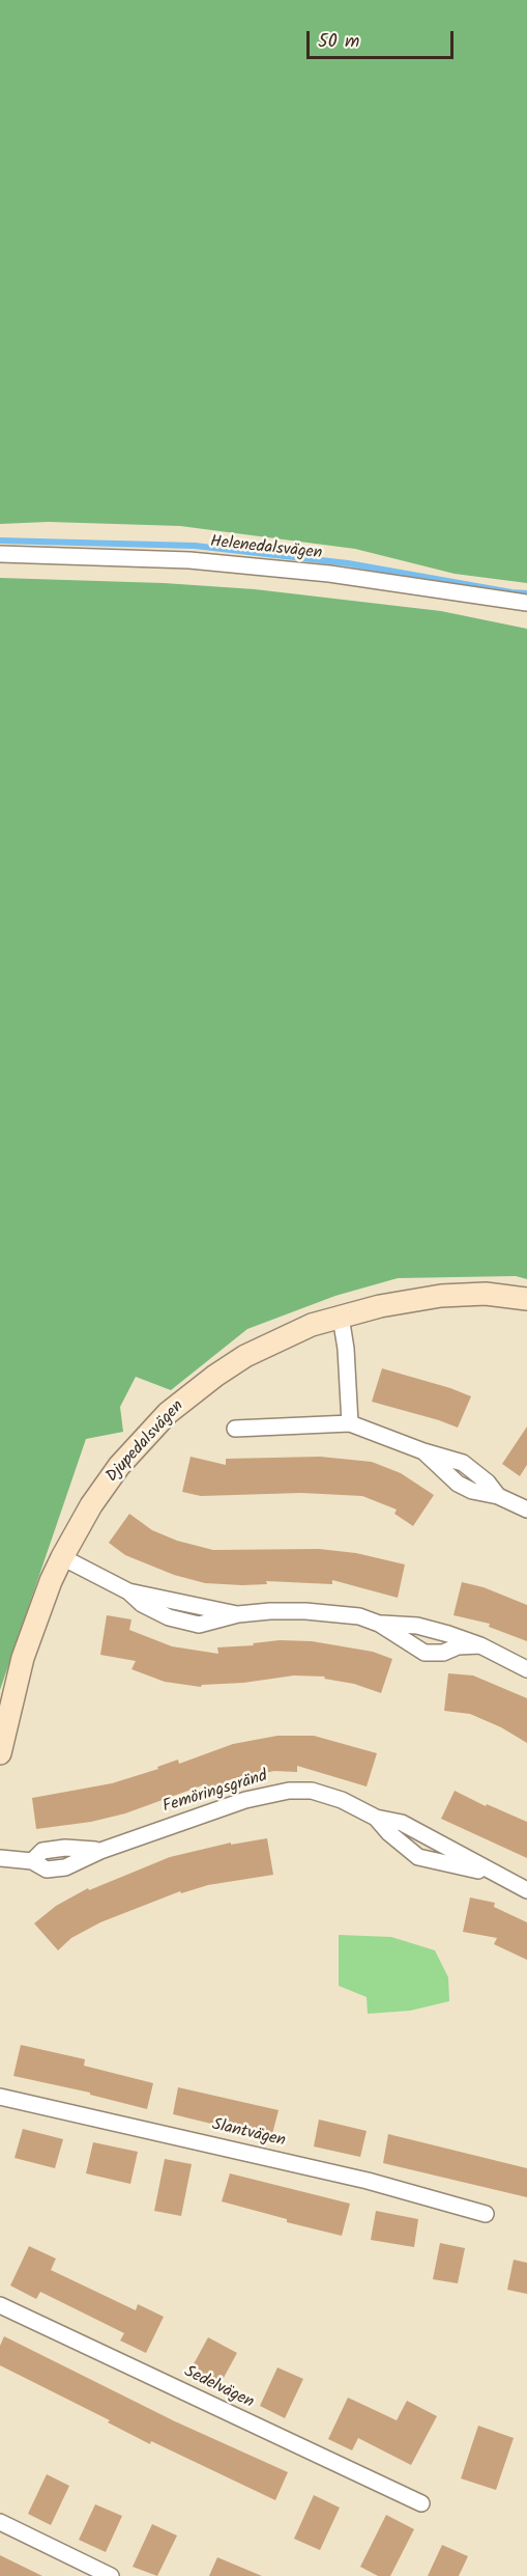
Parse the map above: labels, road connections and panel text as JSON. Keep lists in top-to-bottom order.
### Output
{
  "streets": {
    "street": [
      "Helenedalsvägen",
      "Djupedalsvägen",
      "Femöringsgränd",
      "Slantvägen",
      "Sedelvägen"
    ]
  },
  "scale_bar": "50 m"
}
